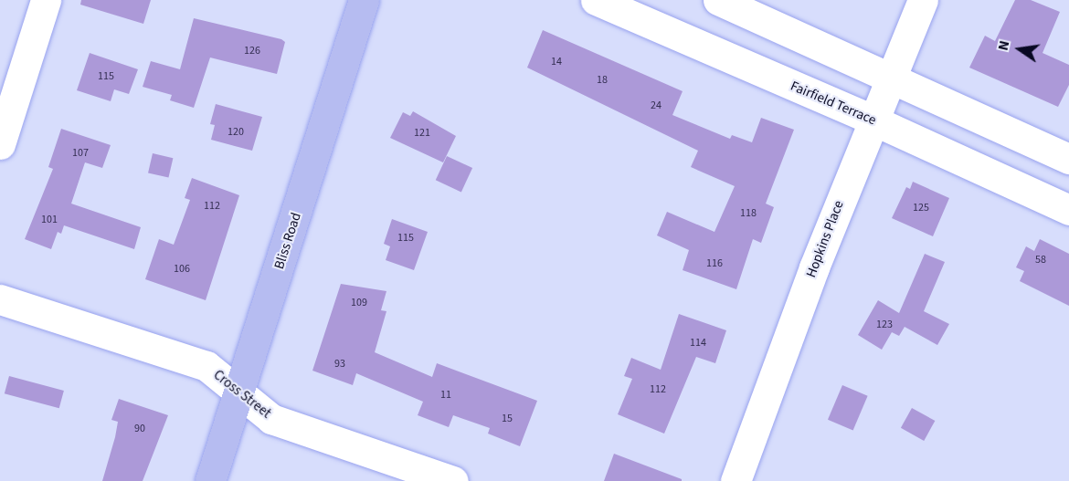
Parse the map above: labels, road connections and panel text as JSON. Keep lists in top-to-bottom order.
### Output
{
  "streets": {
    "main road": ["Bliss Road"],
    "street": ["Fairfield Terrace", "Hopkins Place", "Cross Street"]
  },
  "crossings": [
    ["Fairfield Terrace", "Hopkins Place"],
    ["Bliss Road", "Cross Street"]
  ],
  "house_numbers": [
    "126",
    "14",
    "115",
    "18",
    "24",
    "120",
    "121",
    "107",
    "112",
    "125",
    "118",
    "101",
    "115",
    "58",
    "116",
    "106",
    "109",
    "123",
    "114",
    "93",
    "112",
    "11",
    "15",
    "90"
  ],
  "north": "left"
}
